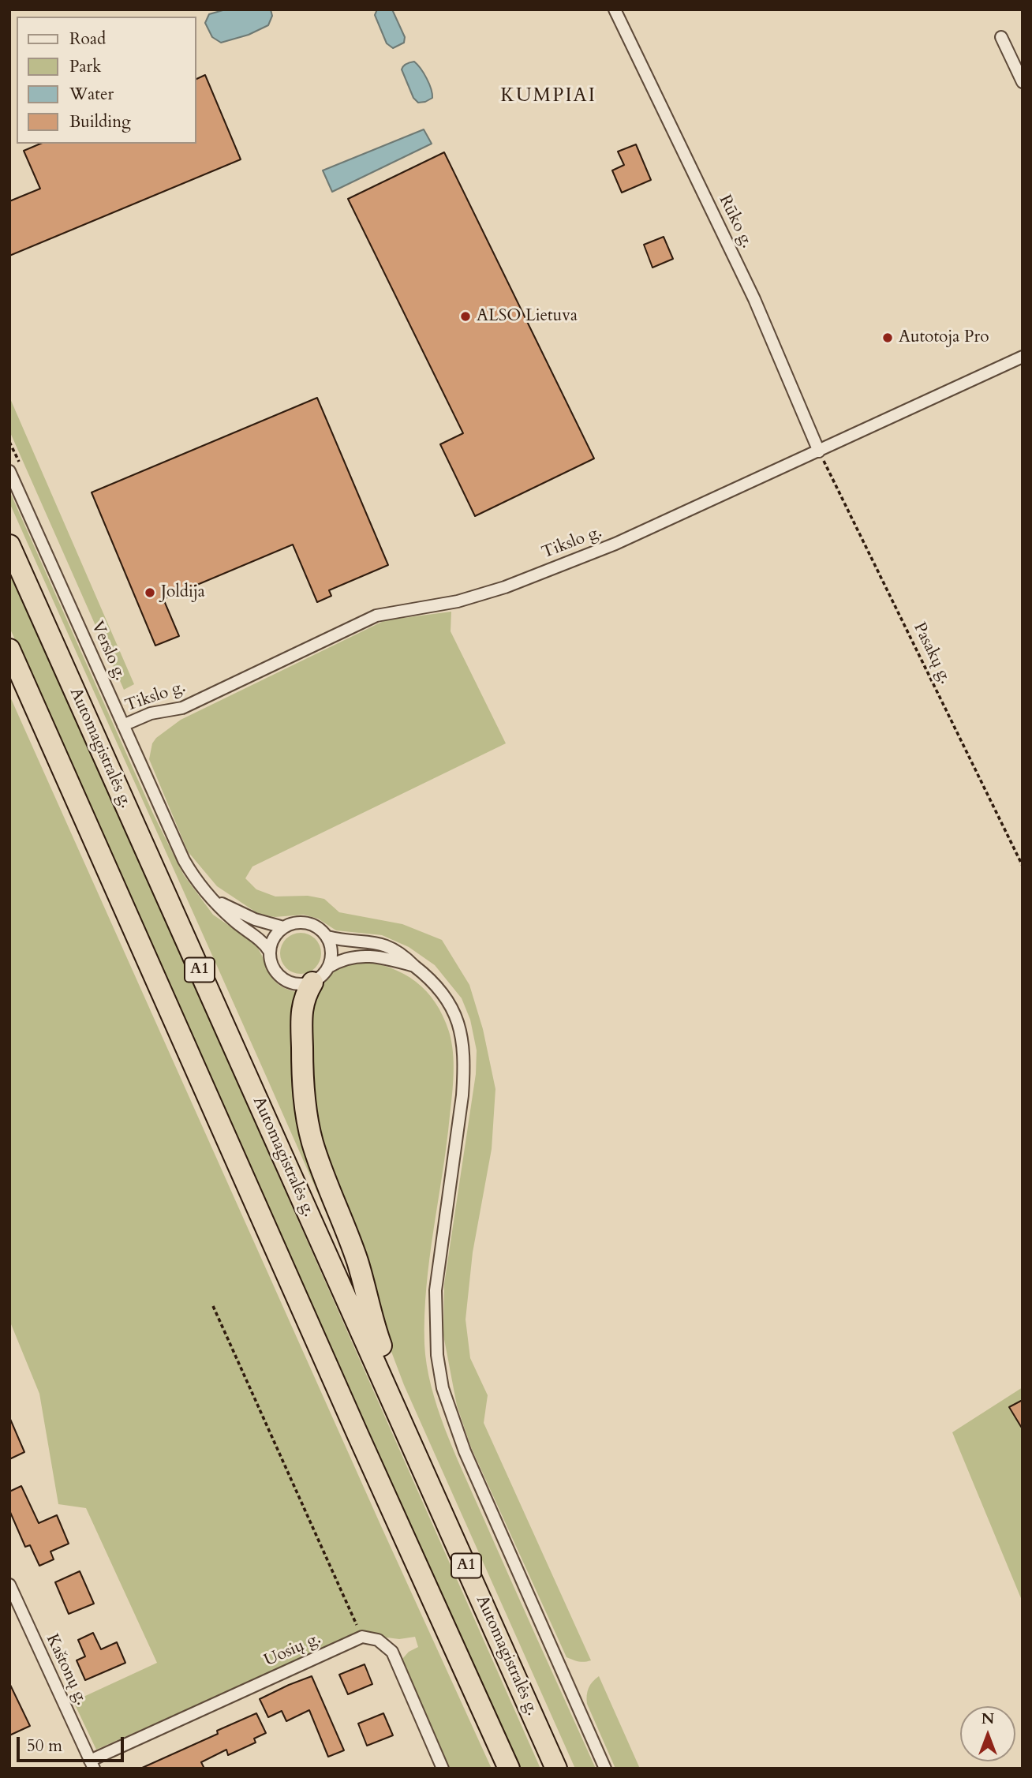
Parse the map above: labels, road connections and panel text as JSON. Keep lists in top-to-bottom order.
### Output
{
  "streets": {
    "highway": ["Automagistralės g.", "A1"],
    "street": [
      "Rūko g.",
      "Tikslo g.",
      "Verslo g.",
      "Uosių g.",
      "Kaštonų g."
    ],
    "path": ["Pasakų g."]
  },
  "crossings": [
    ["Rūko g.", "Tikslo g."],
    ["Rūko g.", "Pasakų g."],
    ["Tikslo g.", "Verslo g."],
    ["Tikslo g.", "Pasakų g."],
    ["Uosių g.", "Kaštonų g."]
  ],
  "districts": ["KUMPIAI"],
  "places": ["ALSO Lietuva", "Autotoja Pro", "Joldija"],
  "legend": [
    "Road",
    "Park",
    "Water",
    "Building"
  ],
  "scale_bar": "50 m",
  "north": "top"
}
